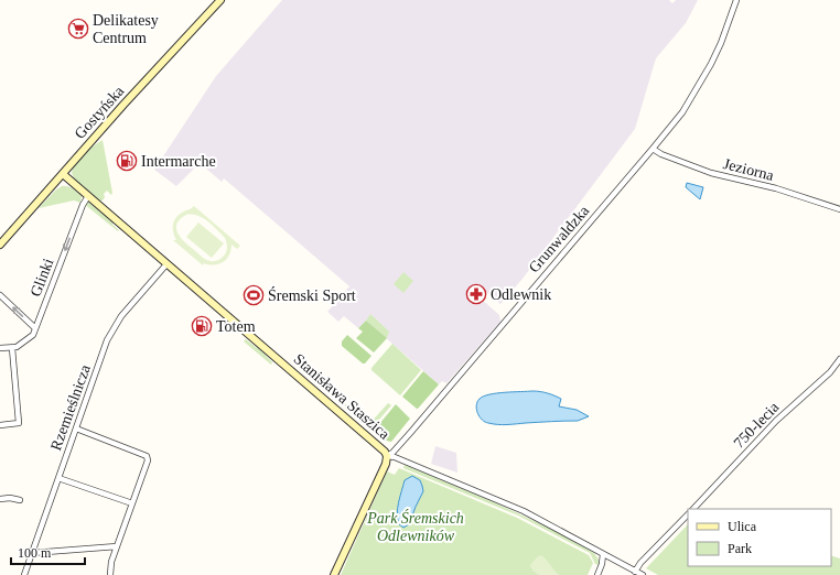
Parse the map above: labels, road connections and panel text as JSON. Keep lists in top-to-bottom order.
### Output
{
  "streets": {
    "main road": ["Gostyńska", "Grunwaldzka", "Stanisława Staszica"],
    "street": [
      "Jeziorna",
      "Glinki",
      "Rzemieślnicza",
      "750-lecia"
    ]
  },
  "crossings": [
    ["Gostyńska", "Stanisława Staszica"],
    ["Jeziorna", "Grunwaldzka"],
    ["Grunwaldzka", "Stanisława Staszica"],
    ["Glinki", "Stanisława Staszica"],
    ["Stanisława Staszica", "Rzemieślnicza"]
  ],
  "one_way": ["Glinki"],
  "parks": ["Park Śremskich Odlewników"],
  "places": {
    "supermarket": ["Delikatesy Centrum"],
    "fuel station": ["Intermarche", "Totem"],
    "pharmacy": ["Odlewnik"],
    "sports": ["Śremski Sport"]
  },
  "legend": ["Ulica", "Park"],
  "scale_bar": "100 m"
}
